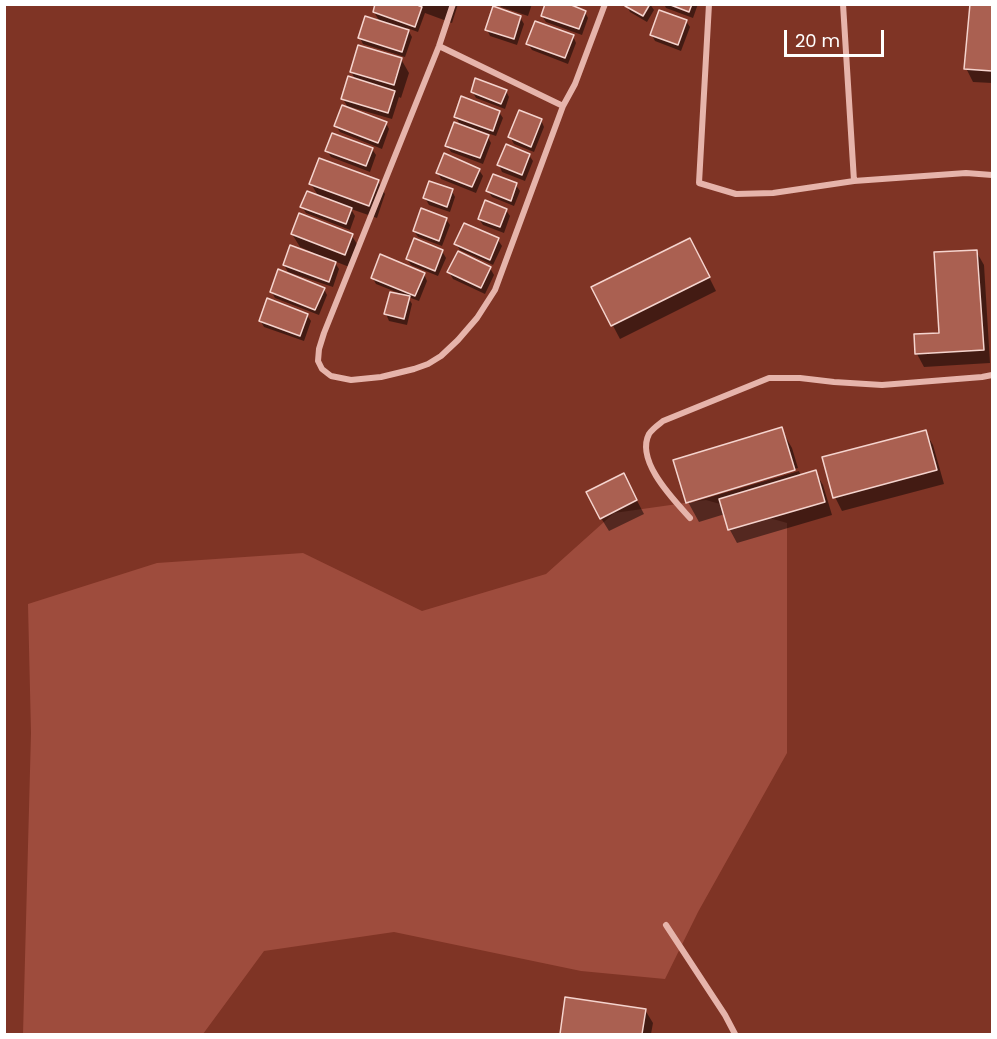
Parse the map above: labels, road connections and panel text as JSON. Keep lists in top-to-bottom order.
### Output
{
  "scale_bar": "20 m"
}
